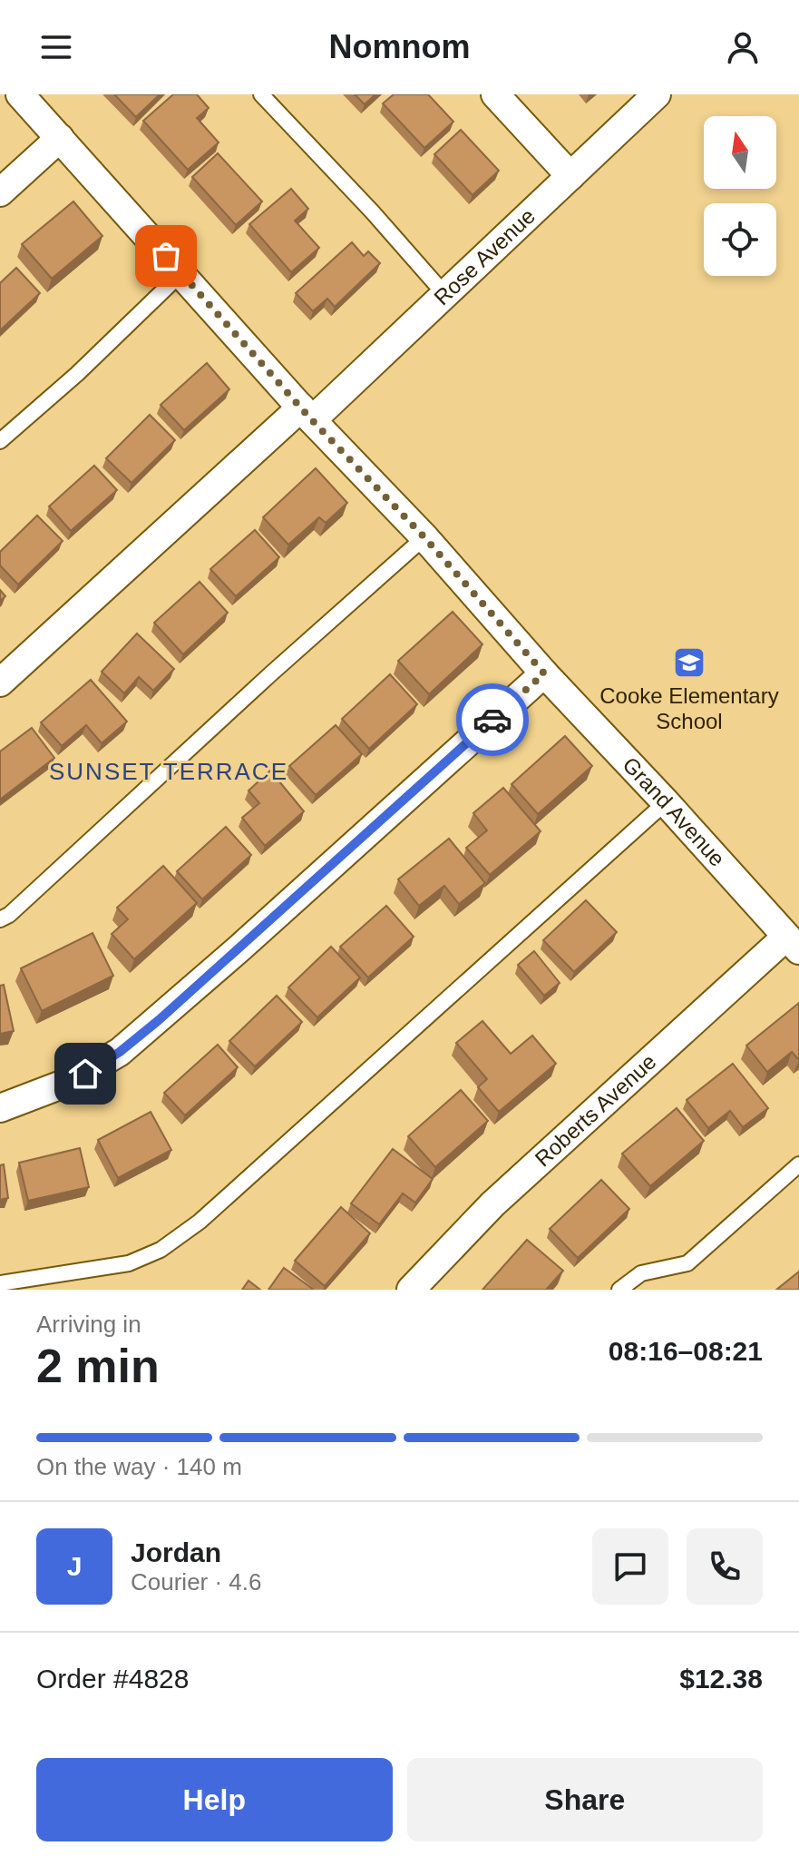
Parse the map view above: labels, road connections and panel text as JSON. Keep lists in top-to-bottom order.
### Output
{
  "streets": {
    "street": ["Rose Avenue", "Grand Avenue", "Roberts Avenue"]
  },
  "crossings": [
    ["Rose Avenue", "Grand Avenue"],
    ["Grand Avenue", "Roberts Avenue"]
  ],
  "districts": ["SUNSET TERRACE"],
  "places": {
    "school or university": ["Cooke Elementary School"]
  },
  "north": "top",
  "page": {
    "header": "Nomnom",
    "heading": ["2 min", "Arriving in", "08:16–08:21"],
    "panel": [
      "Jordan",
      "Courier · 4.6",
      "Order #4828",
      "$12.38"
    ],
    "bar": "On the way · 140 m",
    "round": "J",
    "buttons": ["Help", "Share"]
  }
}
